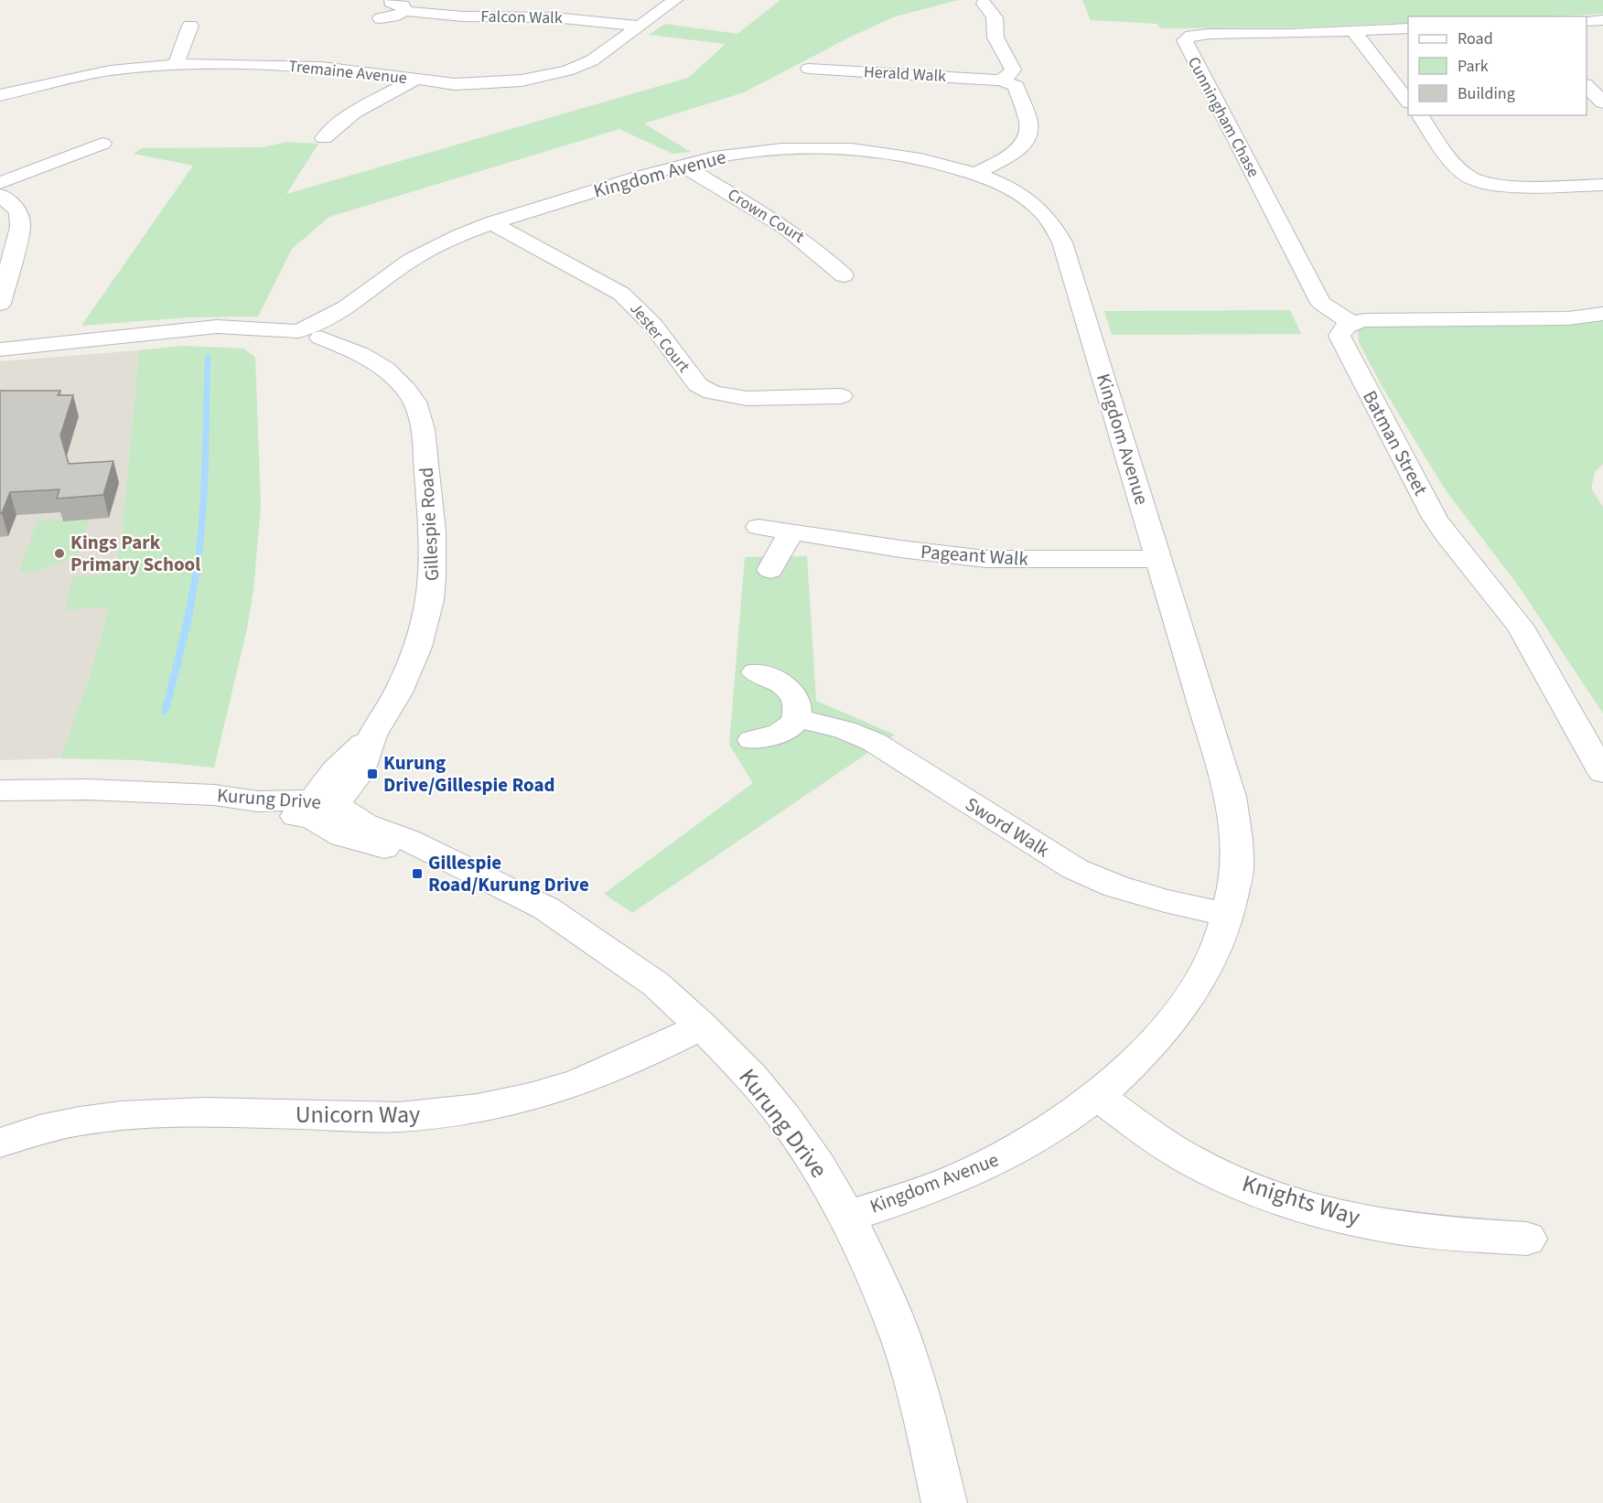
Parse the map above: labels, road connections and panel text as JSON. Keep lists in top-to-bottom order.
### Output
{
  "streets": {
    "street": [
      "Falcon Walk",
      "Tremaine Avenue",
      "Herald Walk",
      "Cunningham Chase",
      "Kingdom Avenue",
      "Crown Court",
      "Jester Court",
      "Batman Street",
      "Gillespie Road",
      "Pageant Walk",
      "Kurung Drive",
      "Sword Walk",
      "Unicorn Way",
      "Knights Way"
    ]
  },
  "crossings": [
    ["Falcon Walk", "Tremaine Avenue"],
    ["Cunningham Chase", "Batman Street"],
    ["Kingdom Avenue", "Crown Court"],
    ["Kingdom Avenue", "Jester Court"],
    ["Kingdom Avenue", "Gillespie Road"],
    ["Kingdom Avenue", "Pageant Walk"],
    ["Kingdom Avenue", "Kurung Drive"],
    ["Kingdom Avenue", "Sword Walk"],
    ["Kingdom Avenue", "Knights Way"],
    ["Gillespie Road", "Kurung Drive"],
    ["Kurung Drive", "Unicorn Way"]
  ],
  "places": {
    "other": ["Kings Park Primary School"],
    "transit": ["Kurung Drive/Gillespie Road", "Gillespie Road/Kurung Drive"]
  },
  "legend": ["Road", "Park", "Building"]
}
